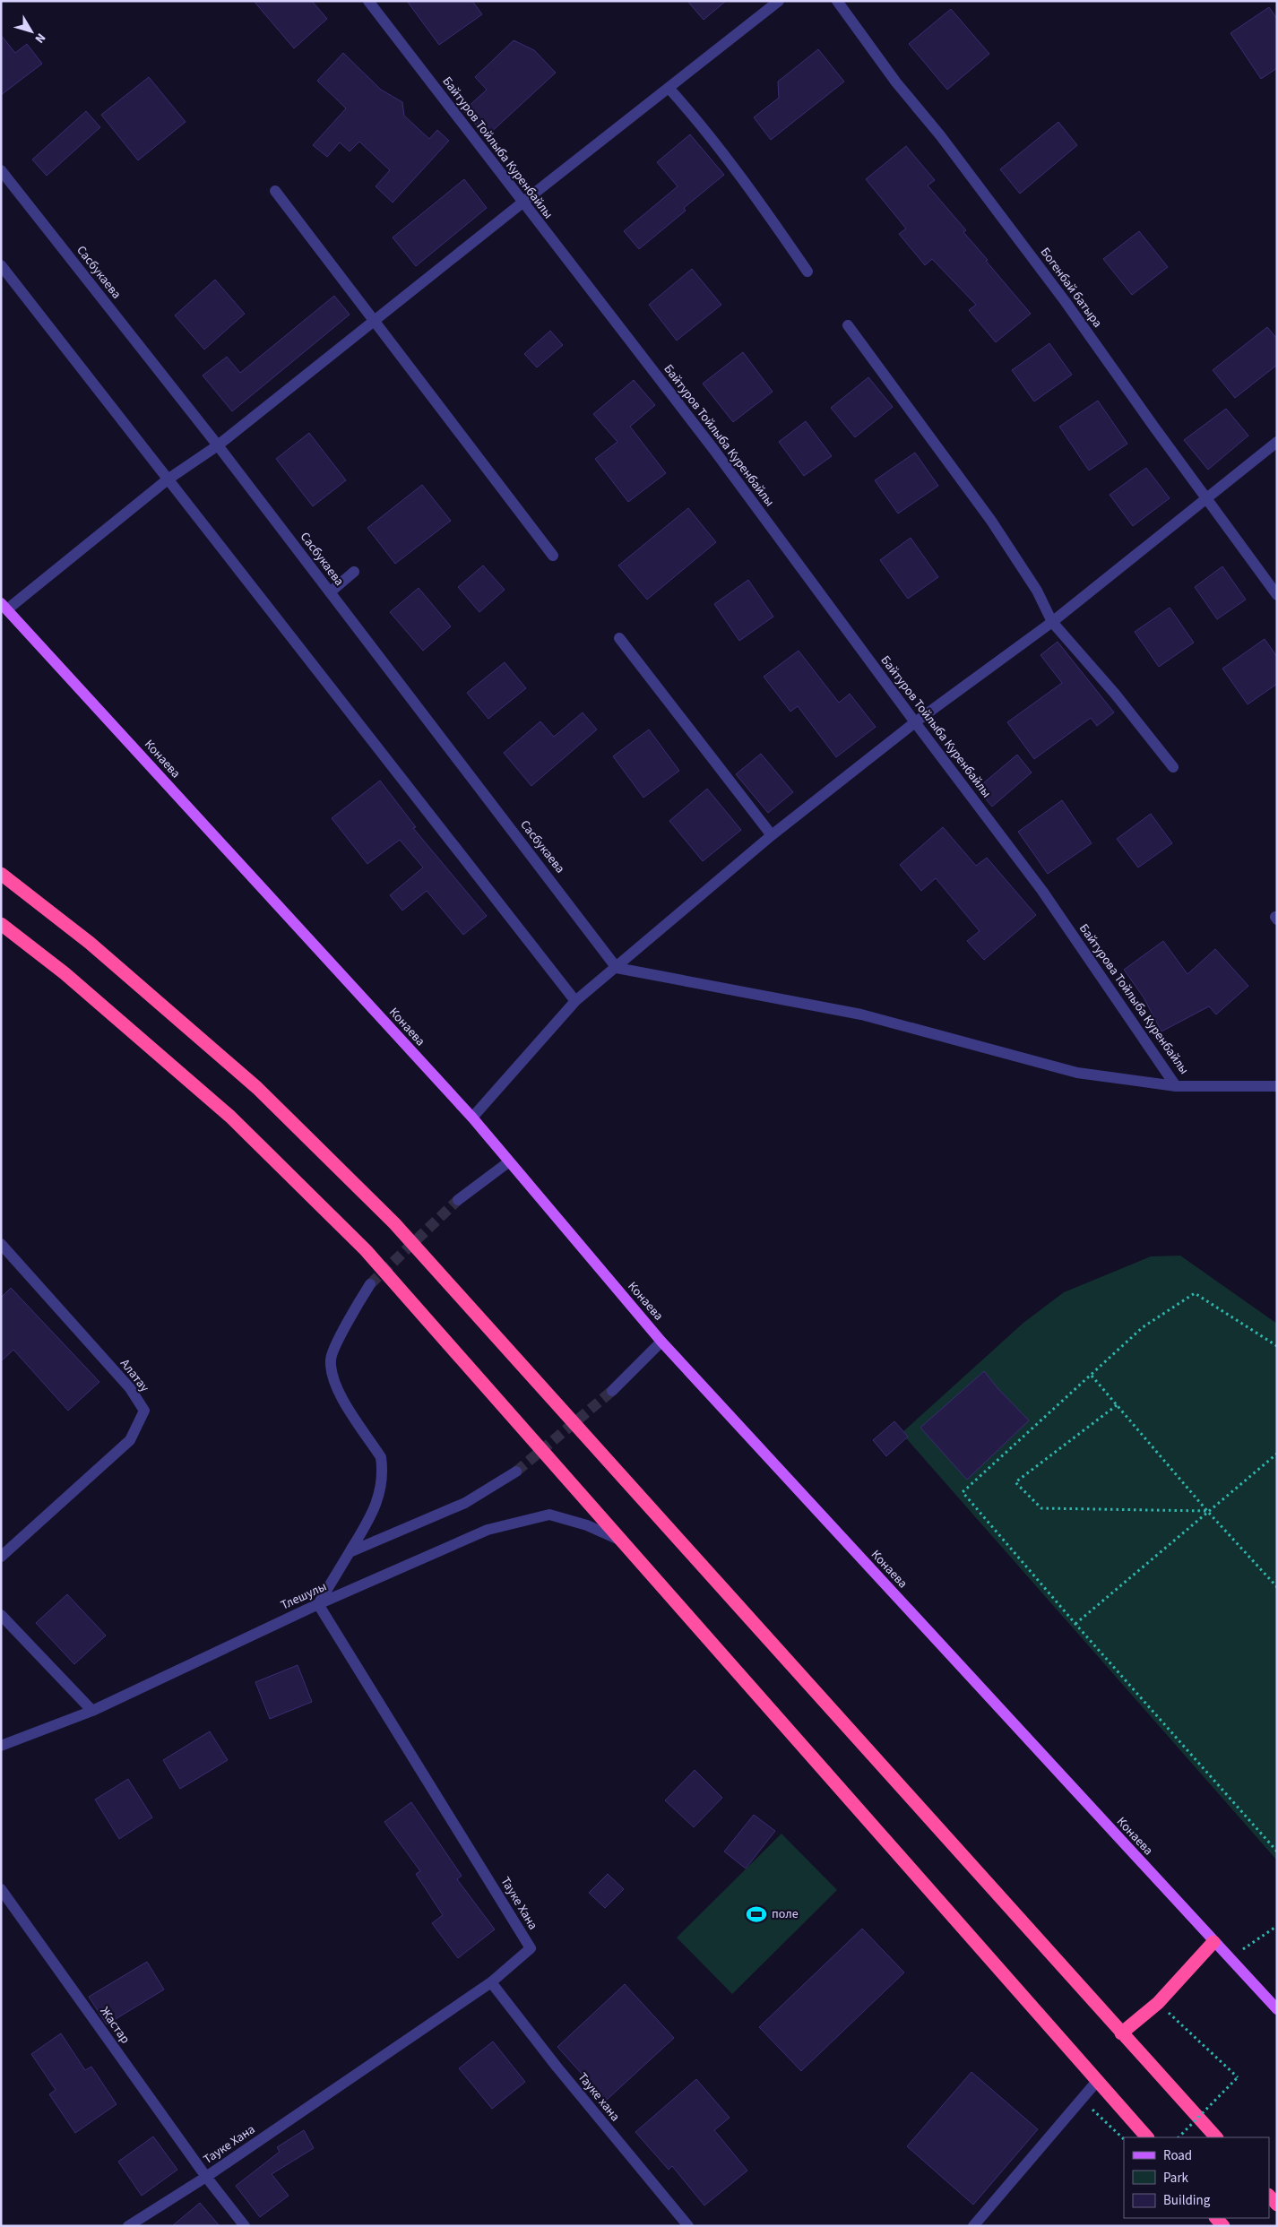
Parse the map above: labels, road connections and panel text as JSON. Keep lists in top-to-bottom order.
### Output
{
  "streets": {
    "main road": ["Конаева"],
    "street": [
      "Байтуров Тойлыба Куренбайлы",
      "Сасбукаева",
      "Богенбай батыра",
      "Байтурова Тойлыба Куренбайлы",
      "Алатау",
      "Тлешулы",
      "Тауке Хана",
      "Жастар",
      "Тауке хана"
    ]
  },
  "crossings": [
    ["Байтуров Тойлыба Куренбайлы", "Байтурова Тойлыба Куренбайлы"],
    ["Тлешулы", "Тауке Хана"],
    ["Тауке Хана", "Жастар"],
    ["Тауке Хана", "Тауке хана"]
  ],
  "places": {
    "sports": ["поле"]
  },
  "legend": ["Road", "Park", "Building"],
  "north": "bottom right"
}
